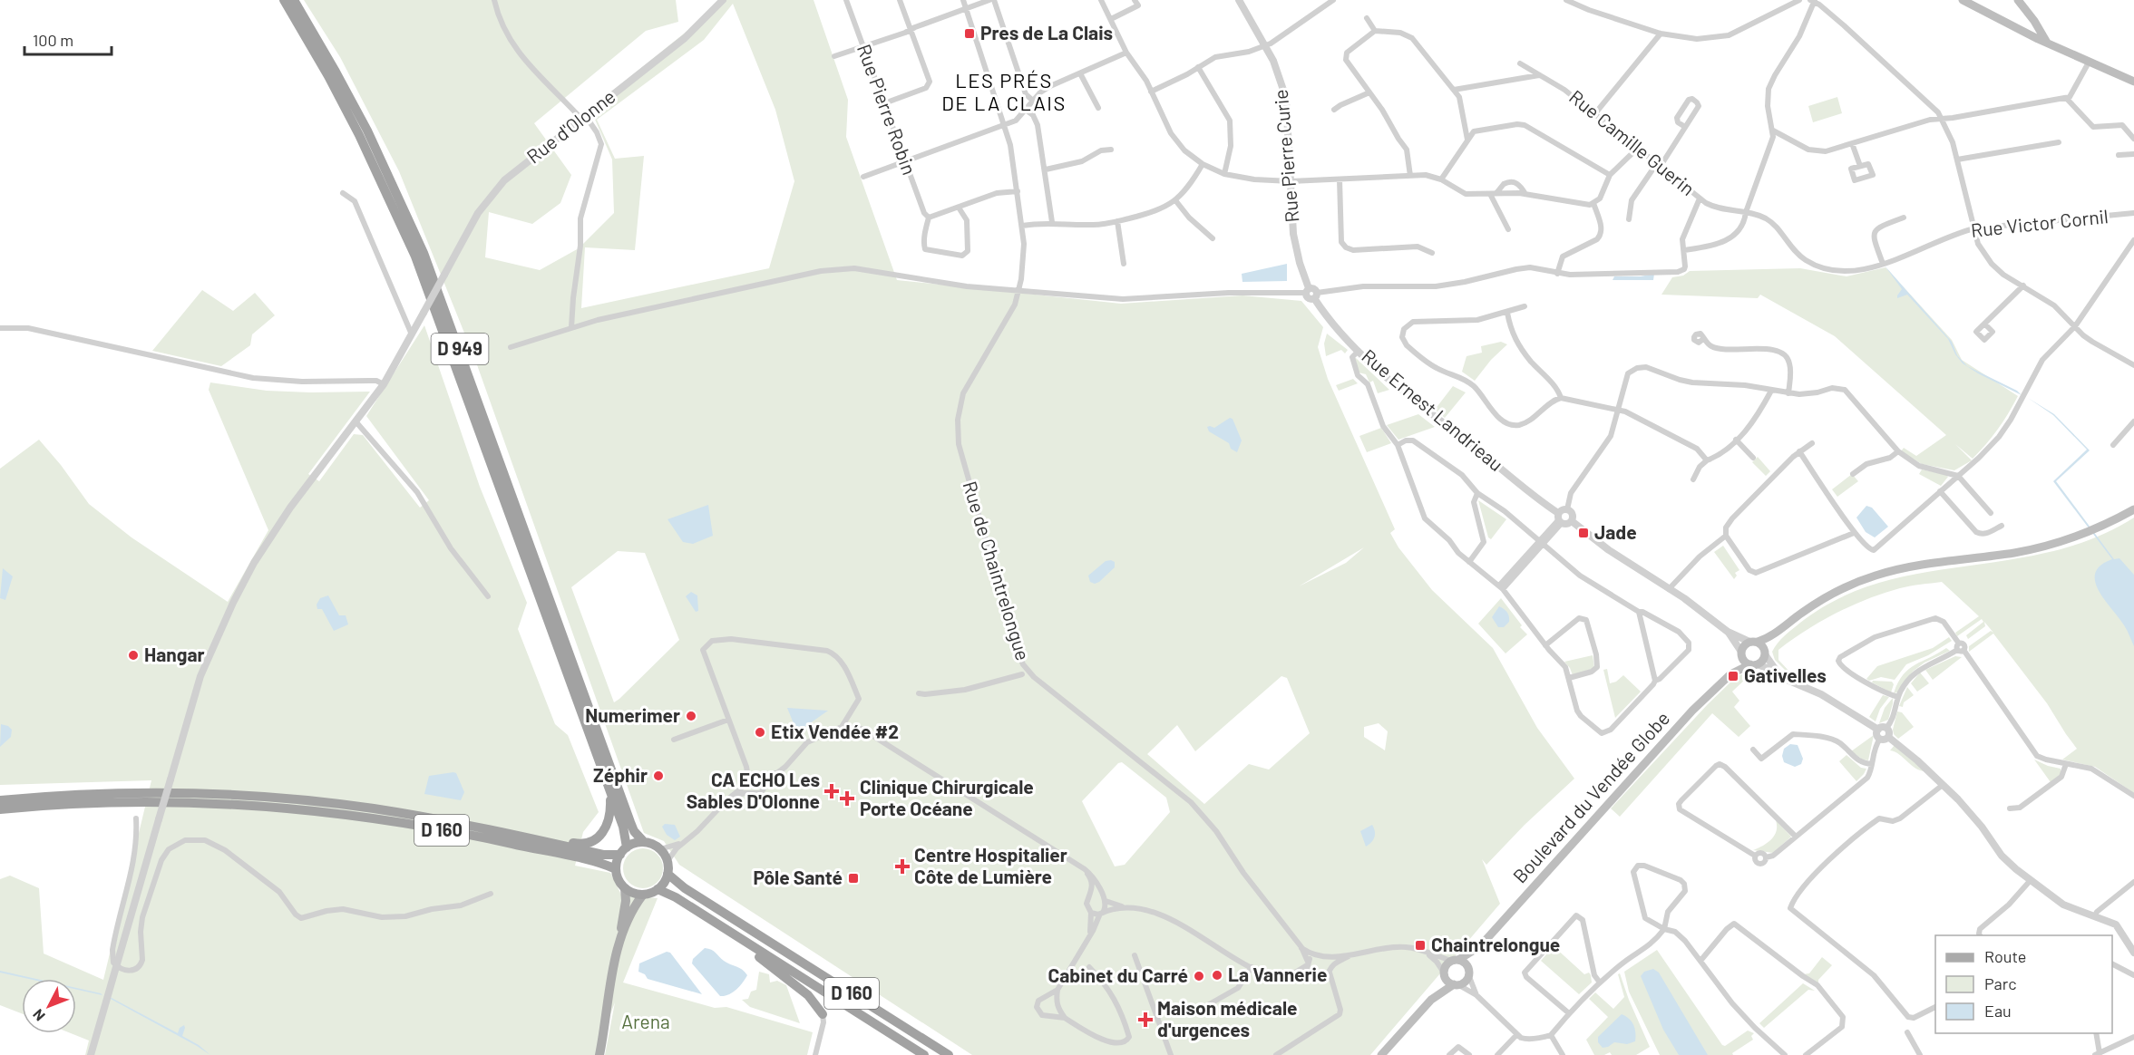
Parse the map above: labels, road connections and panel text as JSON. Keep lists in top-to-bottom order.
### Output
{
  "streets": {
    "highway": ["D 949", "D 160"],
    "main road": ["Boulevard du Vendée Globe"],
    "street": [
      "Rue Pierre Robin",
      "Rue d'Olonne",
      "Rue Camille Guerin",
      "Rue Pierre Curie",
      "Rue Victor Cornil",
      "Rue Ernest Landrieau",
      "Rue de Chaintrelongue"
    ]
  },
  "crossings": [
    ["Rue Camille Guerin", "Rue Victor Cornil"],
    ["Rue Pierre Curie", "Rue Ernest Landrieau"],
    ["D 949", "D 160"]
  ],
  "districts": ["LES PRÉS DE LA CLAIS"],
  "parks": ["Arena"],
  "places": {
    "transit": [
      "Pres de La Clais",
      "Jade",
      "Gativelles",
      "Pôle Santé",
      "Chaintrelongue"
    ],
    "other": [
      "Hangar",
      "Numerimer",
      "Etix Vendée #2",
      "Zéphir",
      "La Vannerie",
      "Cabinet du Carré"
    ],
    "health": [
      "CA ECHO Les Sables D'Olonne",
      "Clinique Chirurgicale Porte Océane",
      "Centre Hospitalier Côte de Lumière",
      "Maison médicale d'urgences"
    ]
  },
  "legend": ["Route", "Parc", "Eau"],
  "scale_bar": "100 m",
  "north": "bottom left"
}
